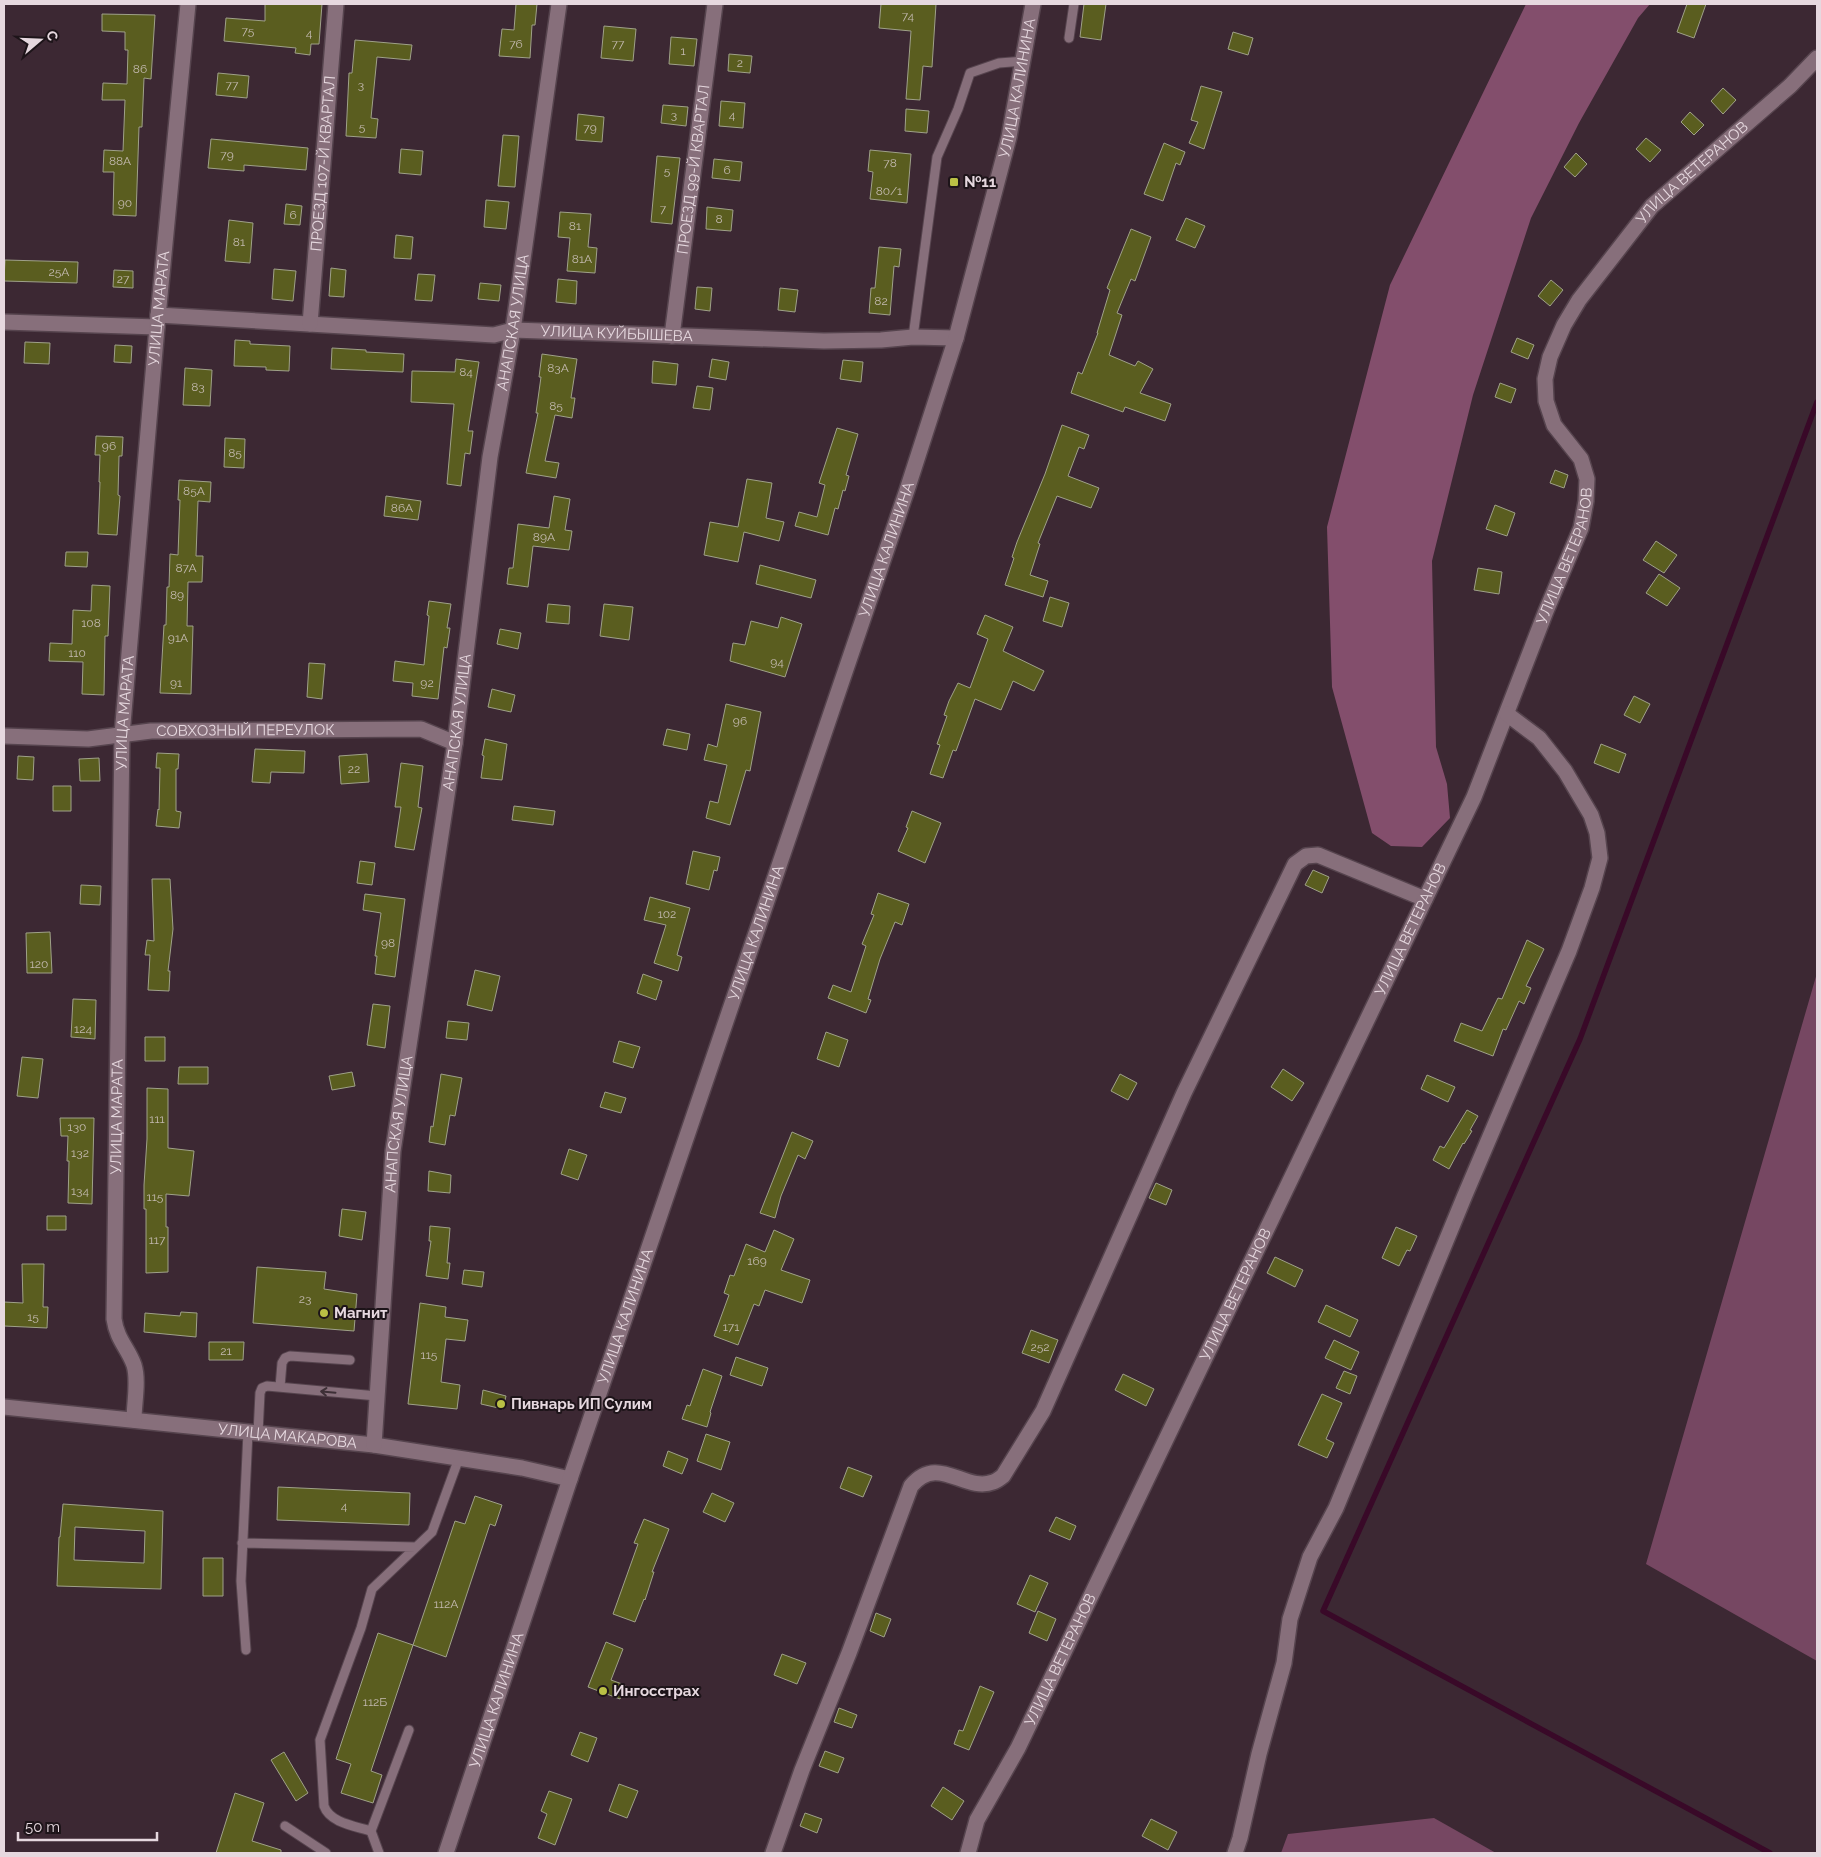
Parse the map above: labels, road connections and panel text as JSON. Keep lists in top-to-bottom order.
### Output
{
  "streets": {
    "street": [
      "УЛИЦА КАЛИНИНА",
      "ПРОЕЗД 107-Й КВАРТАЛ",
      "ПРОЕЗД 99-Й КВАРТАЛ",
      "УЛИЦА ВЕТЕРАНОВ",
      "УЛИЦА МАРАТА",
      "АНАПСКАЯ УЛИЦА",
      "УЛИЦА КУЙБЫШЕВА",
      "СОВХОЗНЫЙ ПЕРЕУЛОК",
      "УЛИЦА МАКАРОВА"
    ]
  },
  "crossings": [
    ["УЛИЦА КАЛИНИНА", "УЛИЦА КУЙБЫШЕВА"],
    ["УЛИЦА КАЛИНИНА", "УЛИЦА МАКАРОВА"],
    ["ПРОЕЗД 107-Й КВАРТАЛ", "УЛИЦА КУЙБЫШЕВА"],
    ["ПРОЕЗД 99-Й КВАРТАЛ", "УЛИЦА КУЙБЫШЕВА"],
    ["УЛИЦА МАРАТА", "УЛИЦА КУЙБЫШЕВА"],
    ["УЛИЦА МАРАТА", "СОВХОЗНЫЙ ПЕРЕУЛОК"],
    ["УЛИЦА МАРАТА", "УЛИЦА МАКАРОВА"],
    ["АНАПСКАЯ УЛИЦА", "УЛИЦА КУЙБЫШЕВА"],
    ["АНАПСКАЯ УЛИЦА", "СОВХОЗНЫЙ ПЕРЕУЛОК"],
    ["АНАПСКАЯ УЛИЦА", "УЛИЦА МАКАРОВА"]
  ],
  "places": {
    "transit": ["№11"],
    "other": ["Магнит", "Пивнарь ИП Сулим", "Ингосстрах"]
  },
  "house_numbers": [
    "74",
    "75",
    "4",
    "76",
    "77",
    "1",
    "2",
    "86",
    "77",
    "3",
    "3",
    "4",
    "5",
    "79",
    "79",
    "88А",
    "78",
    "6",
    "5",
    "80/1",
    "90",
    "7",
    "6",
    "8",
    "81",
    "81",
    "81А",
    "25А",
    "27",
    "82",
    "83А",
    "84",
    "83",
    "85",
    "96",
    "85",
    "85А",
    "86А",
    "89А",
    "87А",
    "89",
    "108",
    "91А",
    "110",
    "94",
    "91",
    "92",
    "96",
    "22",
    "102",
    "98",
    "120",
    "124",
    "111",
    "130",
    "132",
    "134",
    "115",
    "117",
    "169",
    "23",
    "15",
    "171",
    "252",
    "21",
    "115",
    "4",
    "112А",
    "112Б"
  ],
  "scale_bar": "50 m",
  "north": "right"
}
